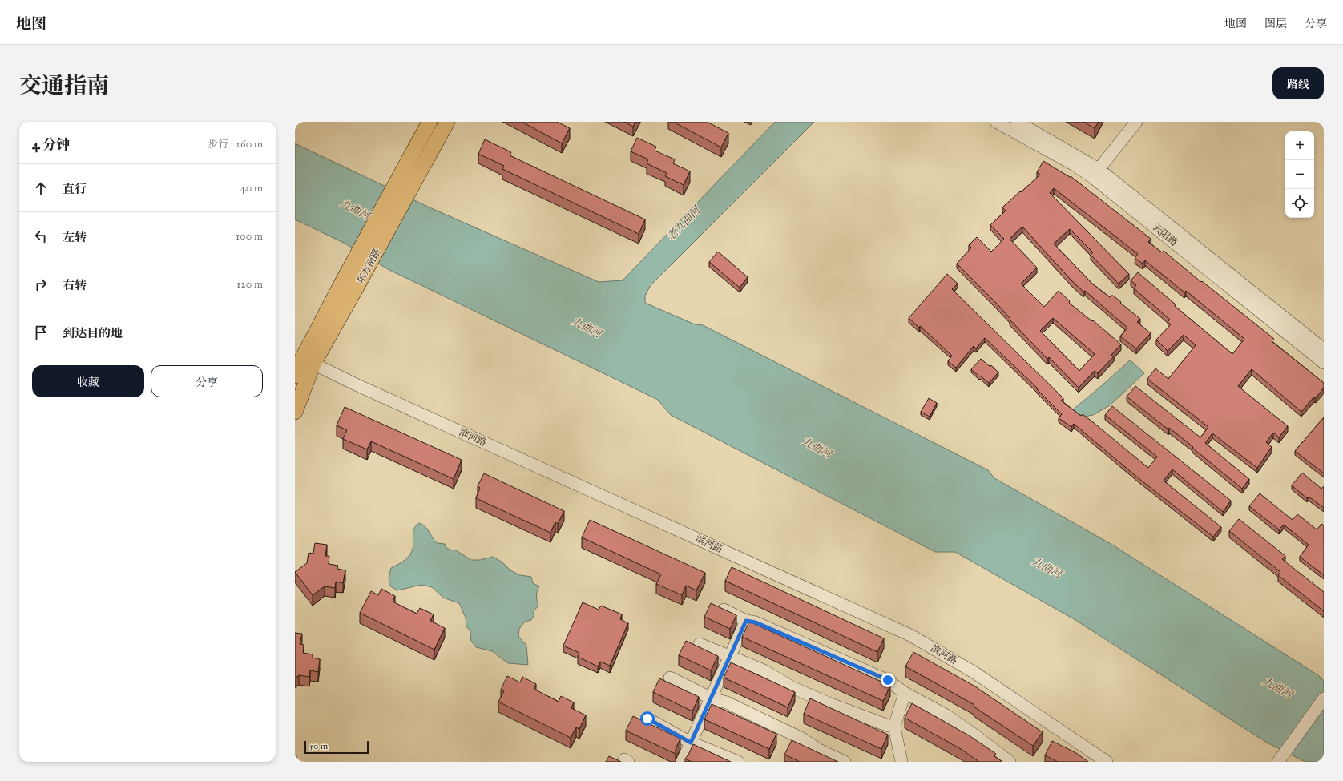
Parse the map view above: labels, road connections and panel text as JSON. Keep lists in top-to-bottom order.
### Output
{
  "streets": {
    "main road": ["东方南路"],
    "street": ["云阳路", "滨河路"]
  },
  "crossings": [
    ["东方南路", "滨河路"]
  ],
  "water": ["九曲河", "老九曲河"],
  "scale_bar": "50 m",
  "page": {
    "header": "地图",
    "nav": ["地图", "图层", "分享"],
    "title": "交通指南",
    "buttons": [
      "路线",
      ["收藏", "分享"]
    ],
    "heading": ["4 分钟", "步行 · 260 m"],
    "map_buttons": ["+", "−"],
    "list": [
      ["直行", "40 m"],
      ["左转", "100 m"],
      ["右转", "120 m"],
      "到达目的地"
    ],
    "scale": "50 m"
  }
}
